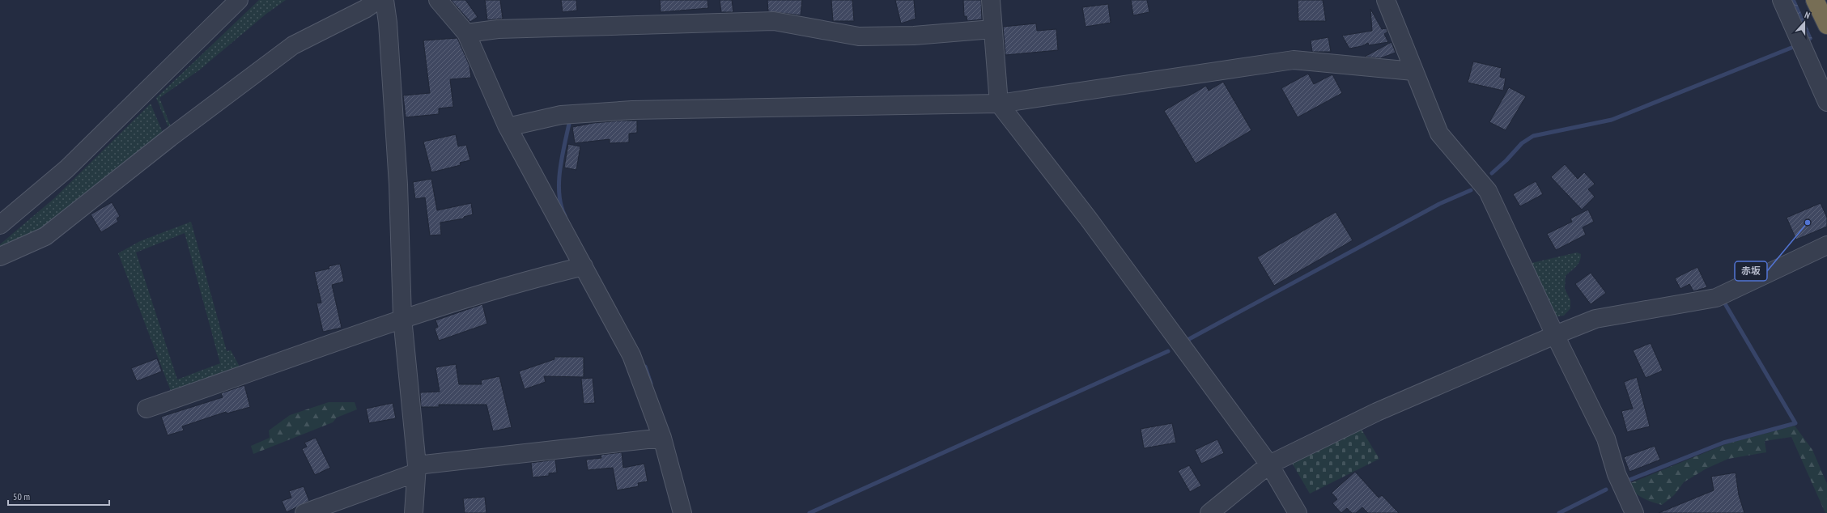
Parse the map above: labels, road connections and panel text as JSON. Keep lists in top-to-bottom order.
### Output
{
  "places": ["赤坂"],
  "scale_bar": "50 m",
  "north": "top"
}
